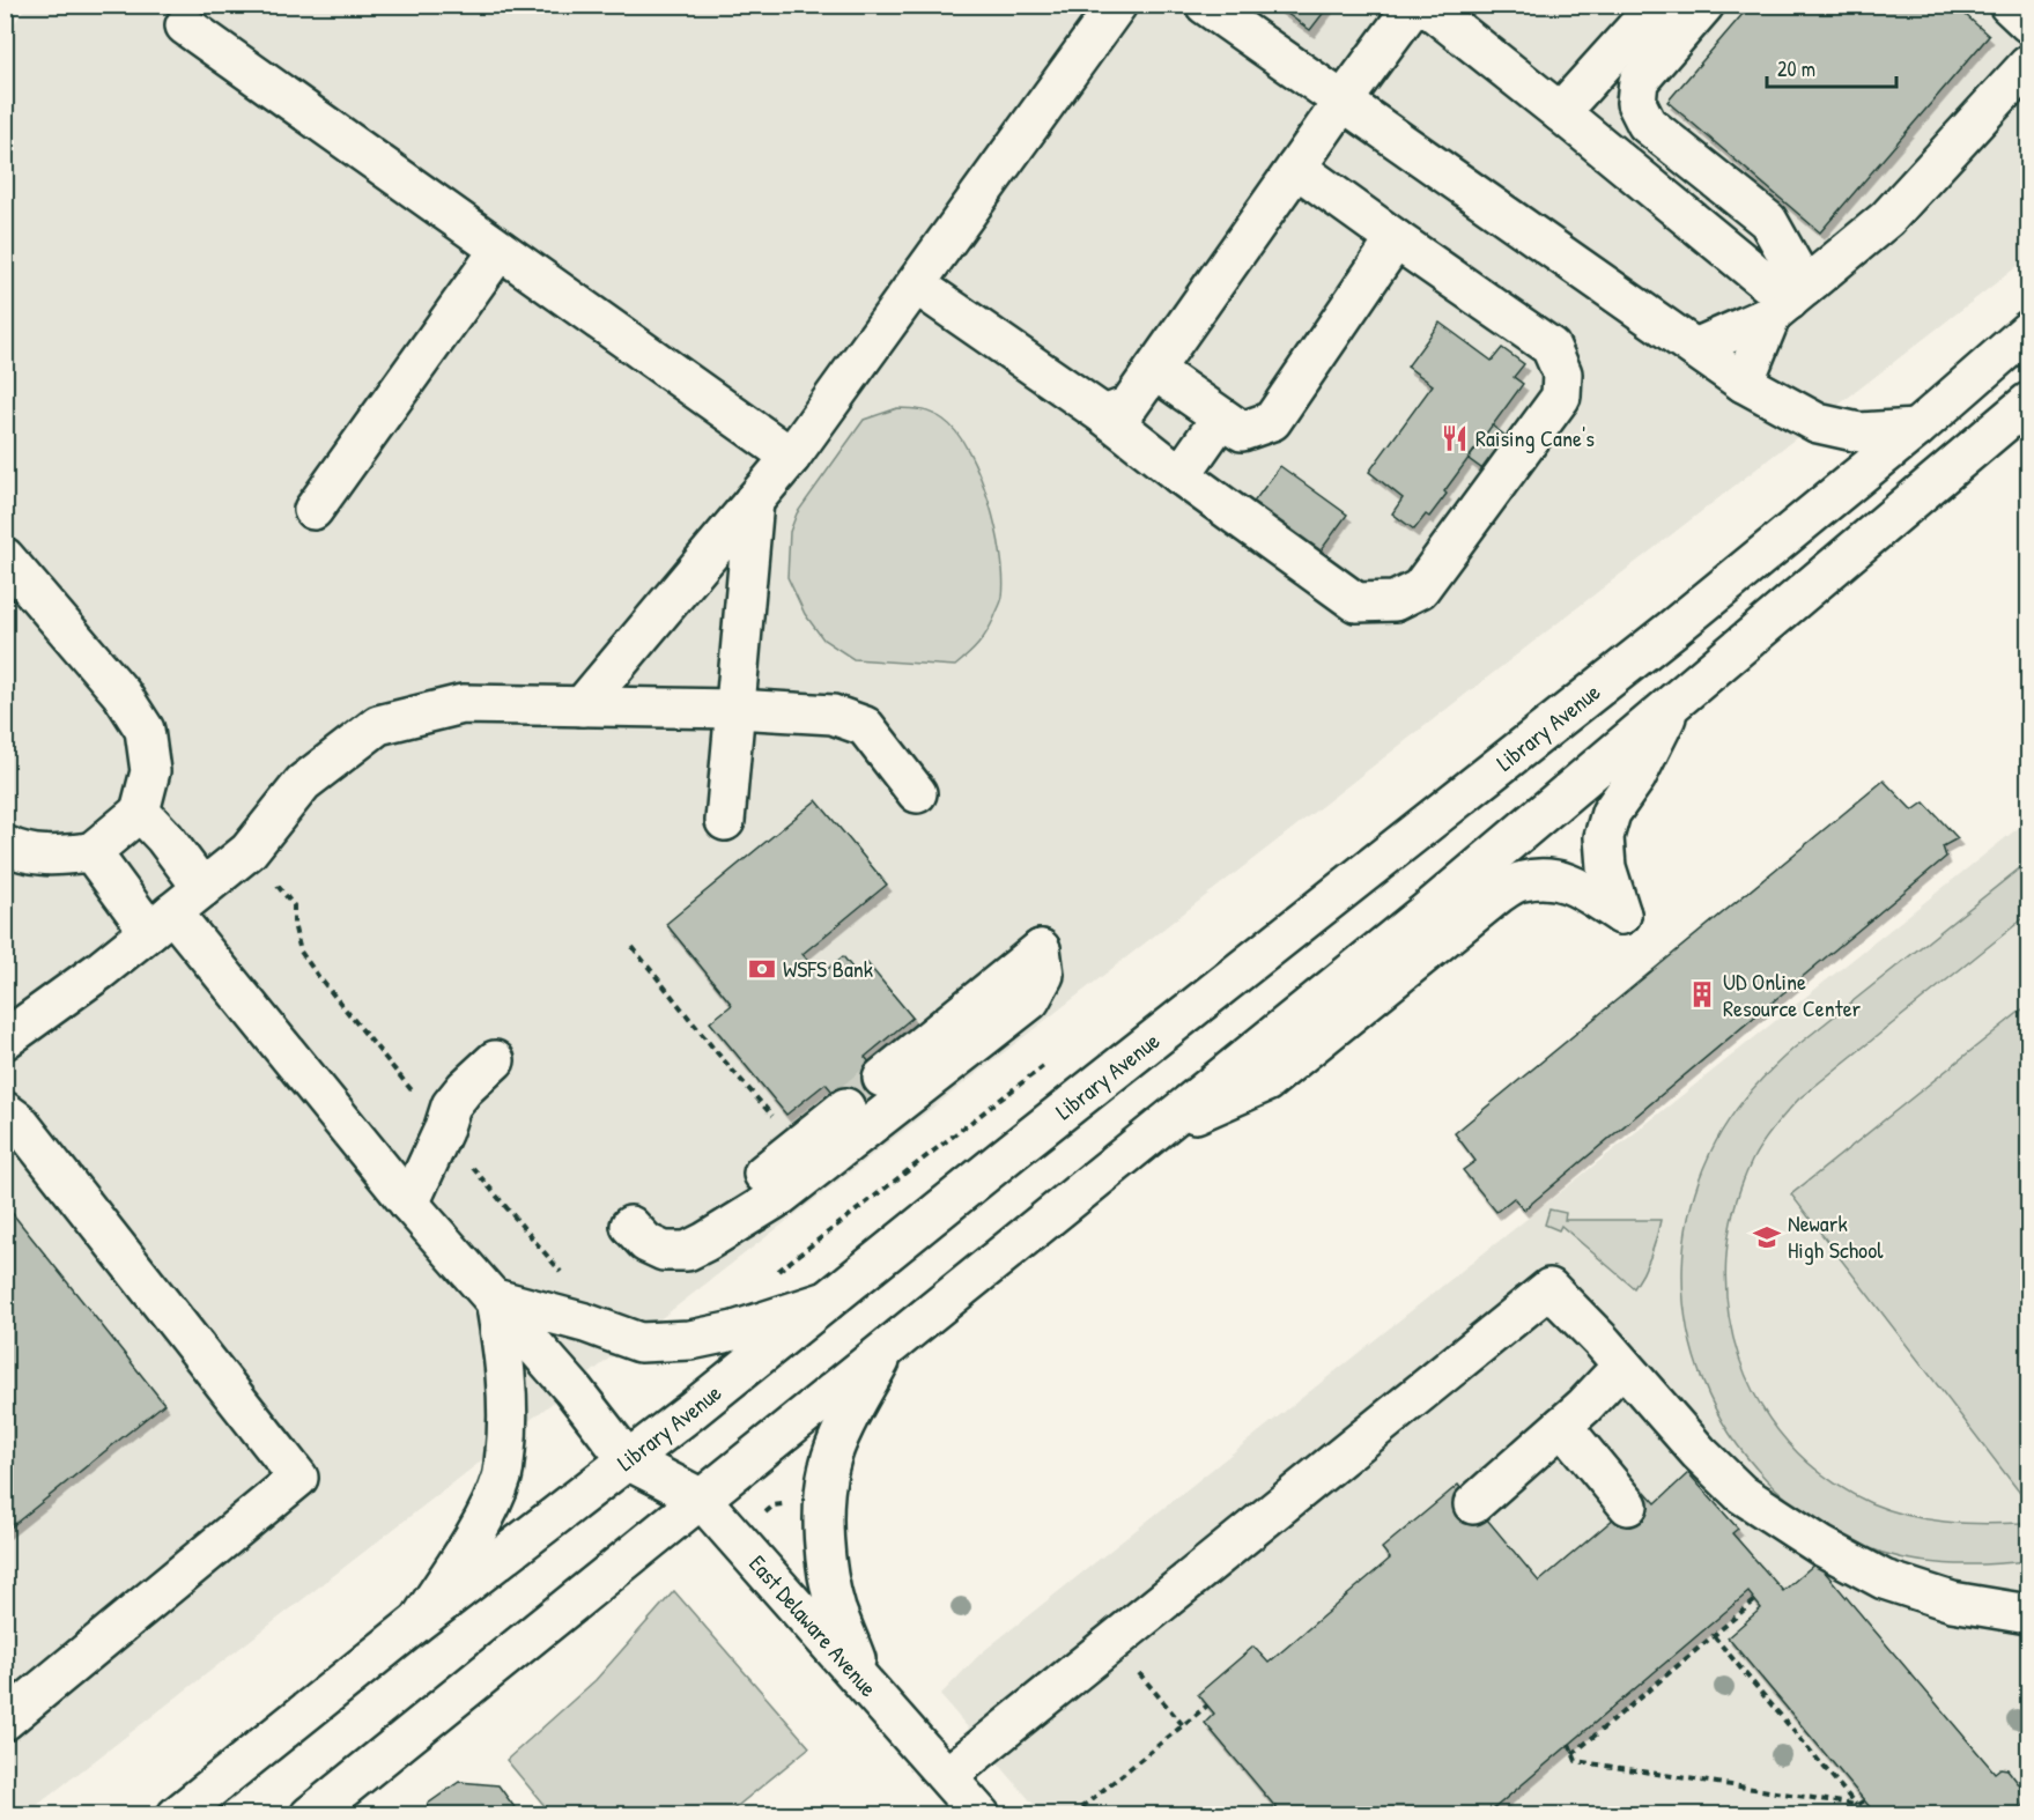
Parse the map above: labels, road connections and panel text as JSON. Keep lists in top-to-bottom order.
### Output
{
  "streets": {
    "main road": ["Library Avenue", "East Delaware Avenue"]
  },
  "crossings": [
    ["Library Avenue", "East Delaware Avenue"]
  ],
  "places": {
    "restaurant": ["Raising Cane's"],
    "bank": ["WSFS Bank"],
    "building": ["UD Online Resource Center"],
    "school or university": ["Newark High School"]
  },
  "scale_bar": "20 m"
}
